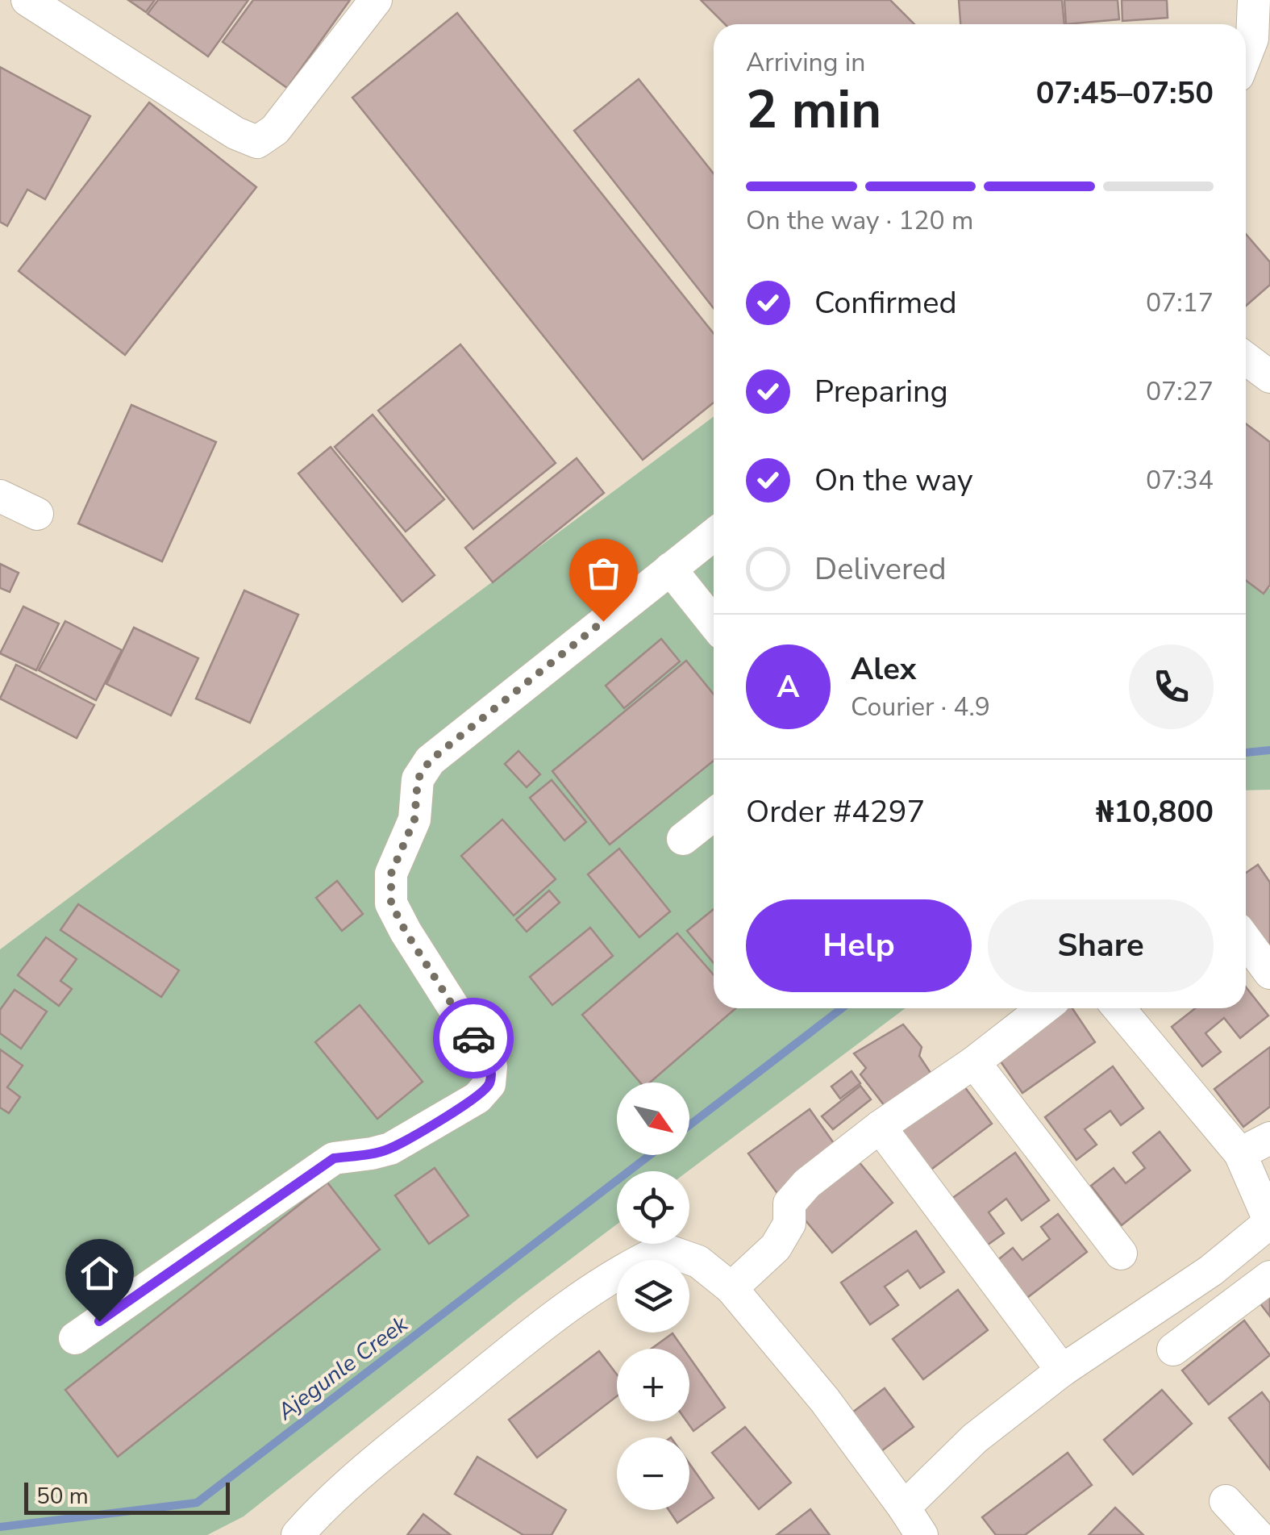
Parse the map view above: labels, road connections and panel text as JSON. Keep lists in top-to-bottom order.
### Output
{
  "water": ["Ajegunle Creek"],
  "scale_bar": "50 m",
  "north": "bottom right",
  "page": {
    "heading": ["2 min", "Arriving in", "07:45–07:50"],
    "panel": [
      "Alex",
      "Courier · 4.9",
      "Order #4297",
      "₦10,800"
    ],
    "bar": "On the way · 120 m",
    "list": [
      ["Confirmed", "07:17"],
      ["Preparing", "07:27"],
      ["On the way", "07:34"],
      "Delivered"
    ],
    "round": "A",
    "buttons": ["Help", "Share"],
    "map_buttons": ["+", "−"],
    "scale": "50 m"
  }
}
